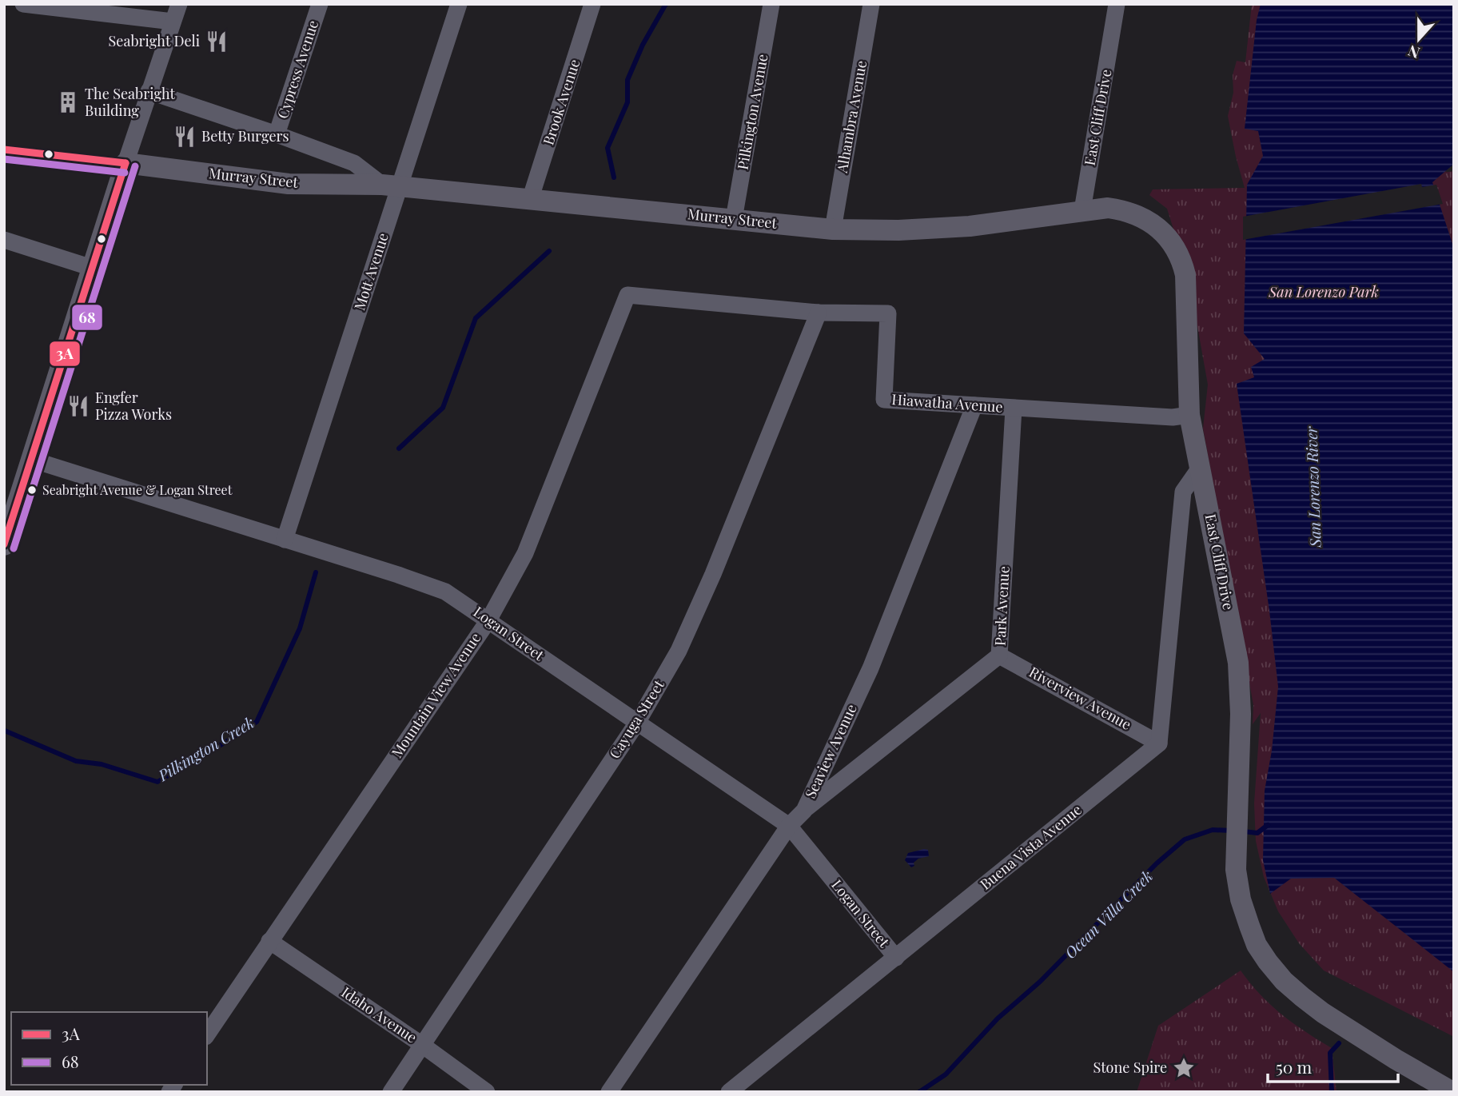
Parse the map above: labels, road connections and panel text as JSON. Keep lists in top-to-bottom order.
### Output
{
  "streets": {
    "main road": ["East Cliff Drive", "Murray Street"],
    "street": [
      "Cypress Avenue",
      "Brook Avenue",
      "Pilkington Avenue",
      "Alhambra Avenue",
      "Mott Avenue",
      "Hiawatha Avenue",
      "Park Avenue",
      "Logan Street",
      "Mountain View Avenue",
      "Riverview Avenue",
      "Cayuga Street",
      "Seaview Avenue",
      "Buena Vista Avenue",
      "Idaho Avenue"
    ]
  },
  "crossings": [
    ["Brook Avenue", "Murray Street"],
    ["Pilkington Avenue", "Murray Street"],
    ["Alhambra Avenue", "Murray Street"],
    ["East Cliff Drive", "Murray Street"],
    ["East Cliff Drive", "Hiawatha Avenue"],
    ["Murray Street", "Mott Avenue"],
    ["Mott Avenue", "Logan Street"],
    ["Hiawatha Avenue", "Park Avenue"],
    ["Hiawatha Avenue", "Mountain View Avenue"],
    ["Hiawatha Avenue", "Cayuga Street"],
    ["Hiawatha Avenue", "Seaview Avenue"],
    ["Park Avenue", "Riverview Avenue"],
    ["Park Avenue", "Seaview Avenue"],
    ["Logan Street", "Mountain View Avenue"],
    ["Logan Street", "Cayuga Street"],
    ["Logan Street", "Seaview Avenue"],
    ["Logan Street", "Buena Vista Avenue"],
    ["Mountain View Avenue", "Idaho Avenue"],
    ["Riverview Avenue", "Buena Vista Avenue"],
    ["Cayuga Street", "Idaho Avenue"]
  ],
  "water": ["San Lorenzo River", "Pilkington Creek", "Ocean Villa Creek"],
  "parks": ["San Lorenzo Park"],
  "places": {
    "restaurant": ["Seabright Deli", "Betty Burgers", "Engfer Pizza Works"],
    "building": ["The Seabright Building"],
    "other": ["Seabright Avenue & Logan Street"],
    "place": ["Stone Spire"]
  },
  "lines": ["transit line 3A", "transit line 68"],
  "legend": ["3A", "68"],
  "scale_bar": "50 m",
  "north": "bottom"
}
